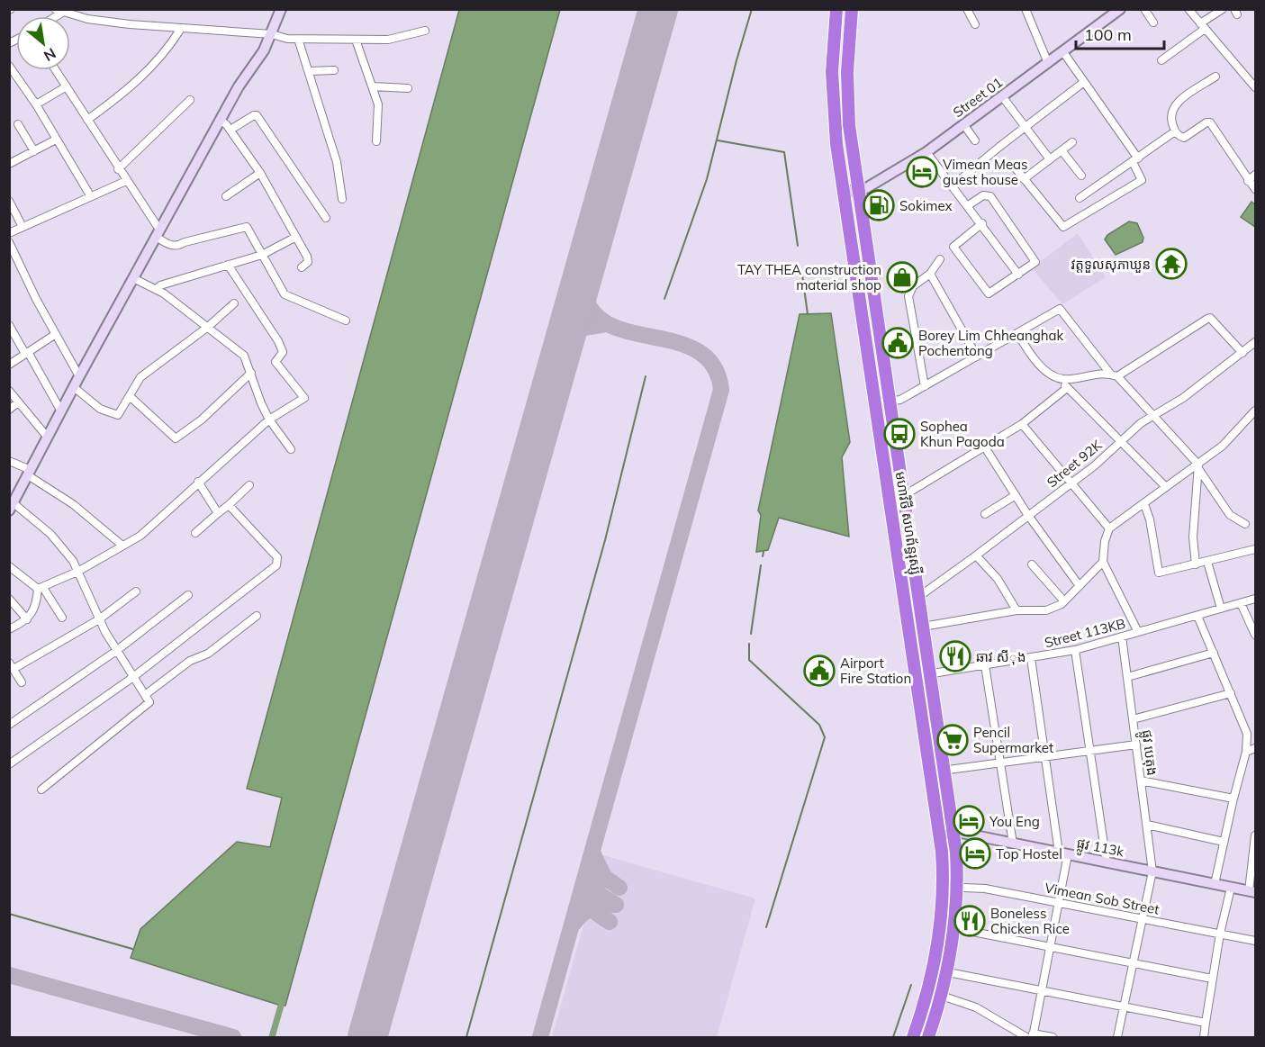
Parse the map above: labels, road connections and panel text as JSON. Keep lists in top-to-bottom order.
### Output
{
  "streets": {
    "highway": ["មហាវិថី សហព័ន្ធរុស្ស៊ី"],
    "street": [
      "Street 01",
      "Street 92K",
      "Street 113KB",
      "ផ្លូវ បេតុង",
      "ផ្លូវ 113k",
      "Vimean Sob Street"
    ]
  },
  "crossings": [
    ["Street 01", "មហាវិថី សហព័ន្ធរុស្ស៊ី"],
    ["Street 92K", "មហាវិថី សហព័ន្ធរុស្ស៊ី"],
    ["មហាវិថី សហព័ន្ធរុស្ស៊ី", "Street 113KB"],
    ["មហាវិថី សហព័ន្ធរុស្ស៊ី", "ផ្លូវ 113k"],
    ["មហាវិថី សហព័ន្ធរុស្ស៊ី", "Vimean Sob Street"],
    ["Street 113KB", "ផ្លូវ បេតុង"],
    ["ផ្លូវ បេតុង", "ផ្លូវ 113k"],
    ["ផ្លូវ បេតុង", "Vimean Sob Street"]
  ],
  "places": {
    "hotel": ["Vimean Meas guest house", "You Eng", "Top Hostel"],
    "fuel station": ["Sokimex"],
    "temple": ["វត្តទួលសុភាឃួន"],
    "shop": ["TAY THEA construction material shop"],
    "public building": ["Borey Lim Chheanghak Pochentong", "Airport Fire Station"],
    "bus stop": ["Sophea Khun Pagoda"],
    "restaurant": ["ឆាវ សីុង", "Boneless Chicken Rice"],
    "supermarket": ["Pencil Supermarket"]
  },
  "scale_bar": "100 m",
  "north": "bottom right"
}
